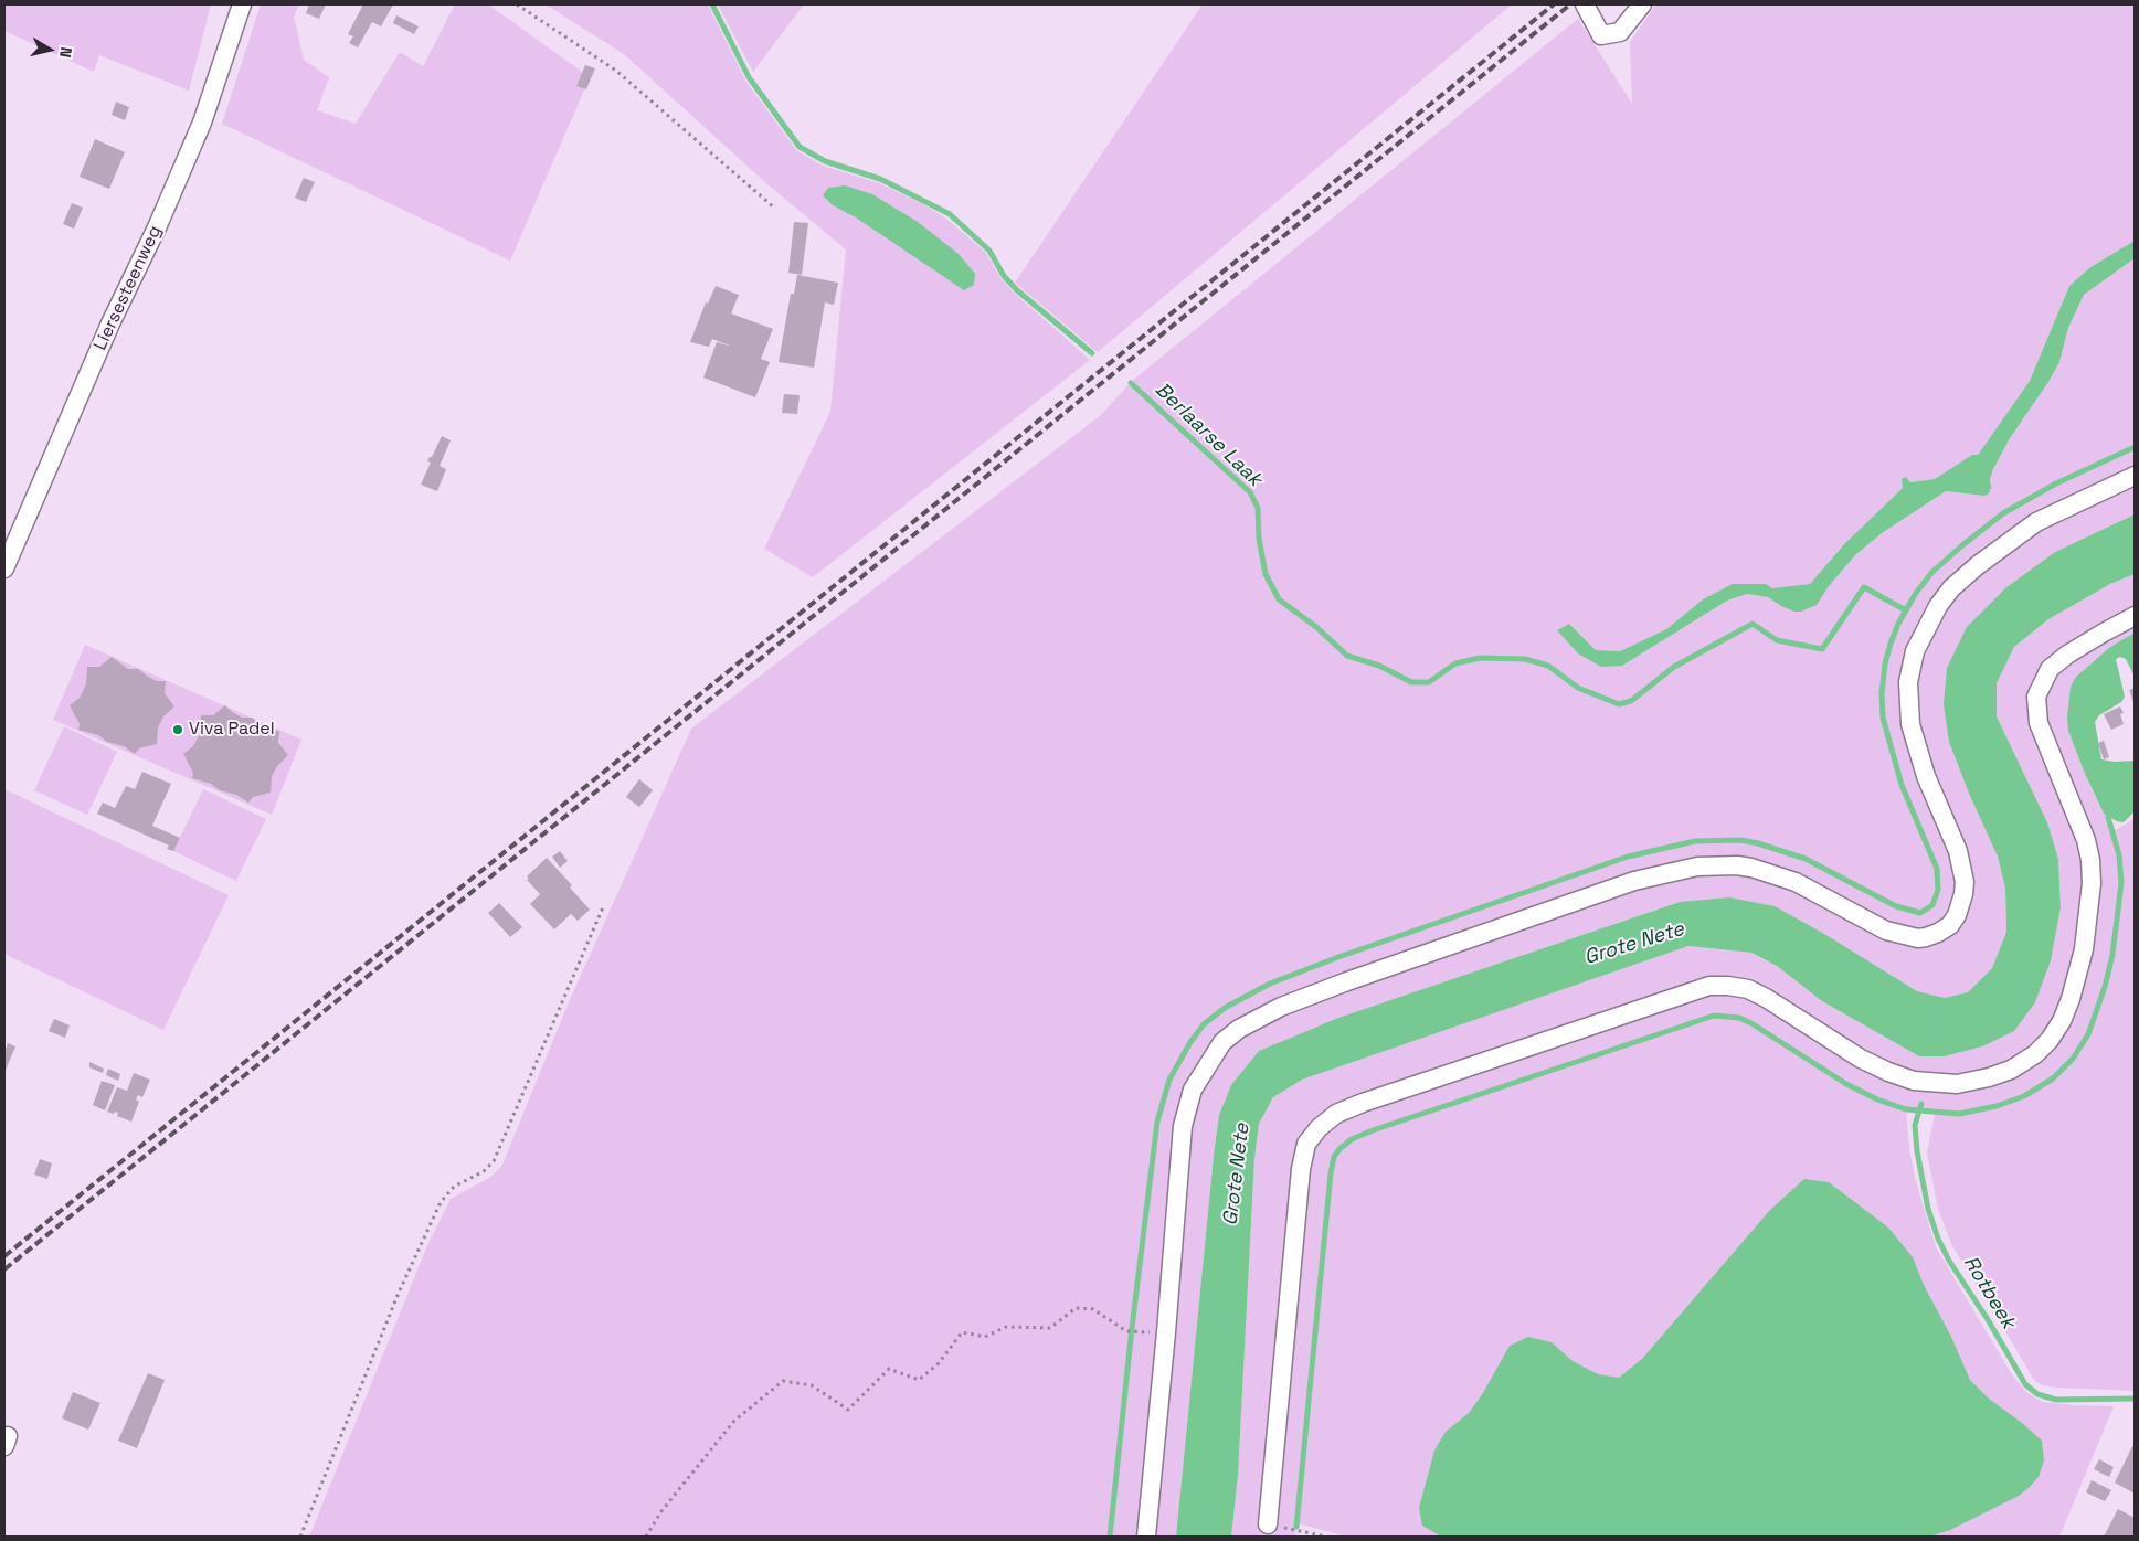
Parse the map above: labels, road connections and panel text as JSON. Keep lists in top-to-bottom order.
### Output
{
  "streets": {
    "street": ["Liersesteenweg"]
  },
  "water": ["Berlaarse Laak", "Grote Nete", "Rotbeek"],
  "places": ["Viva Padel"],
  "north": "right"
}
